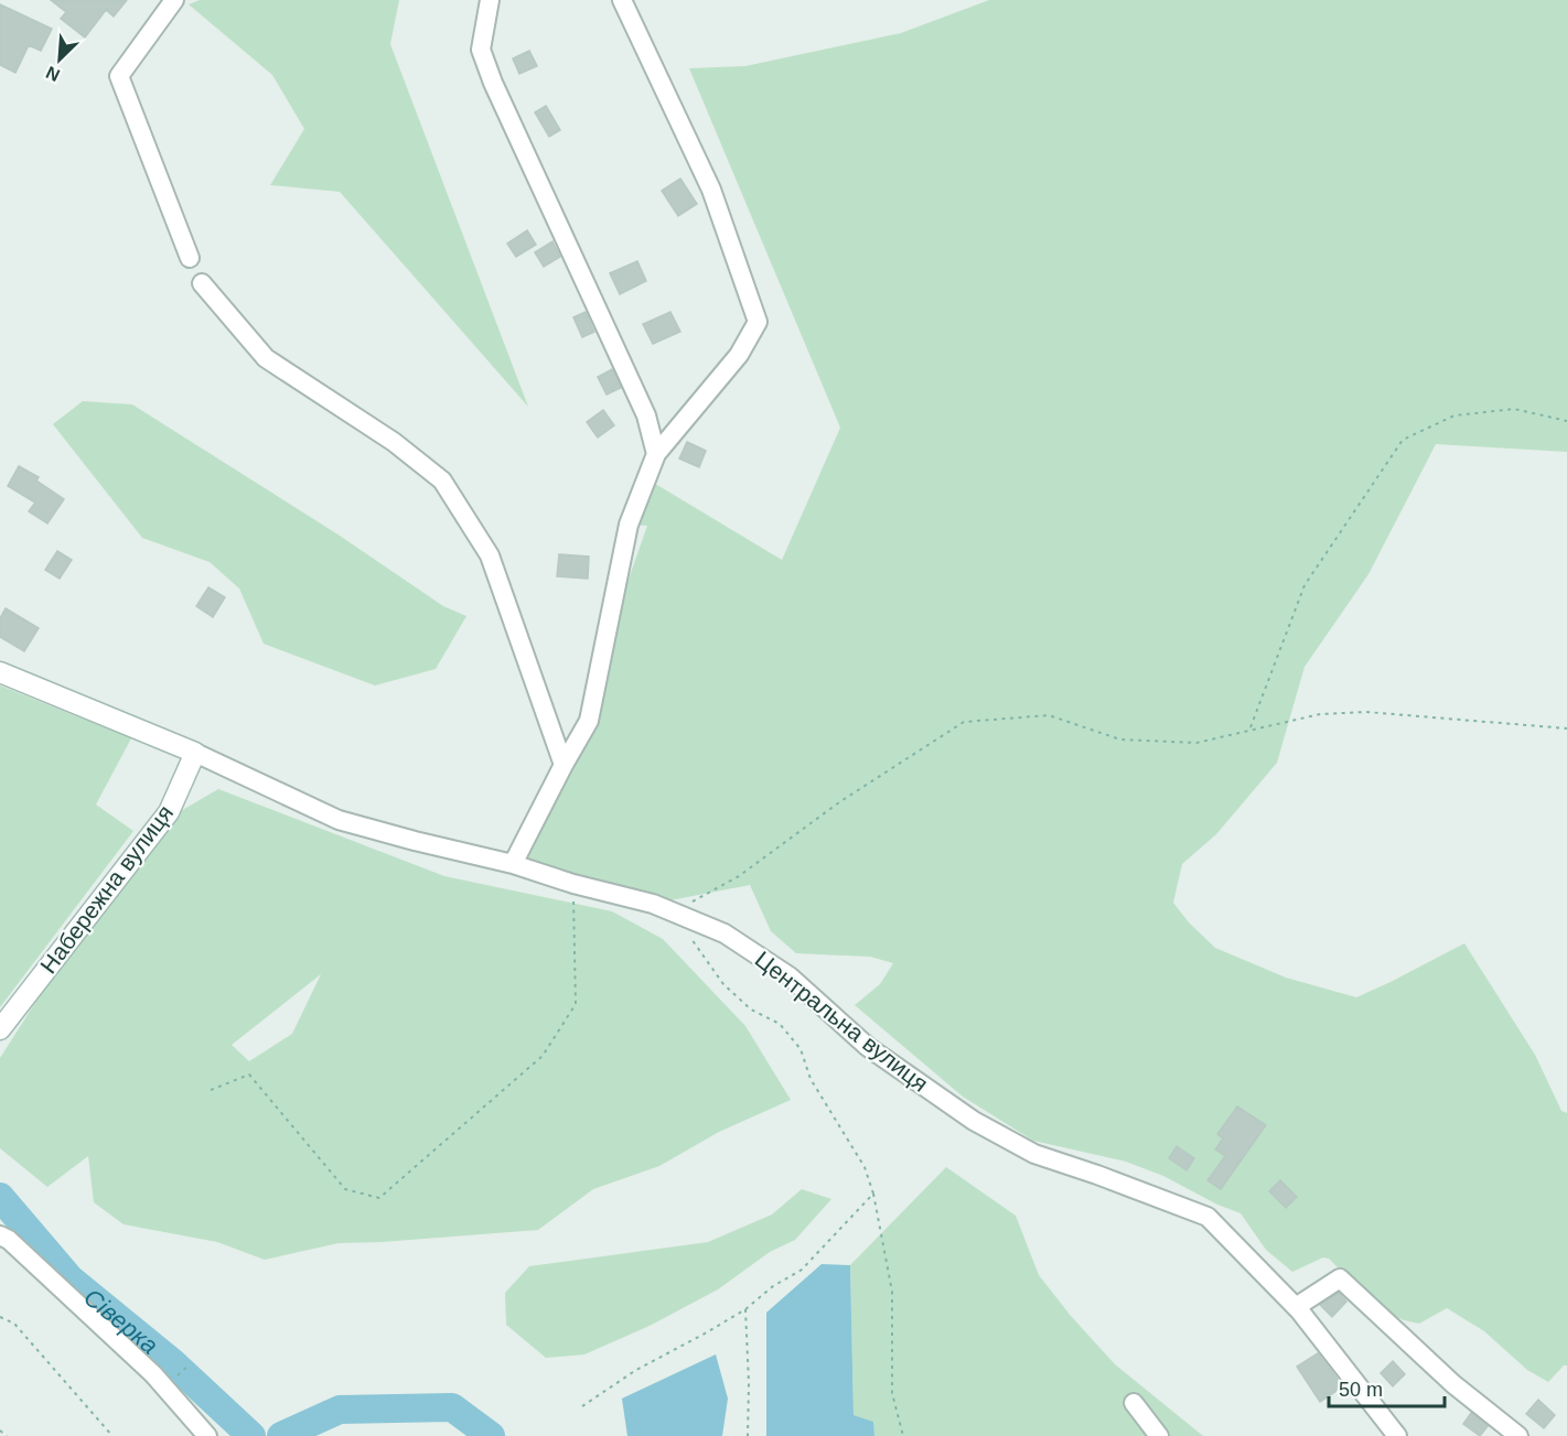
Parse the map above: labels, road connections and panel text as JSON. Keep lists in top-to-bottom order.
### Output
{
  "streets": {
    "street": ["Набережна вулиця", "Центральна вулиця"]
  },
  "crossings": [
    ["Набережна вулиця", "Центральна вулиця"]
  ],
  "water": ["Сіверка"],
  "scale_bar": "50 m",
  "north": "bottom left"
}
